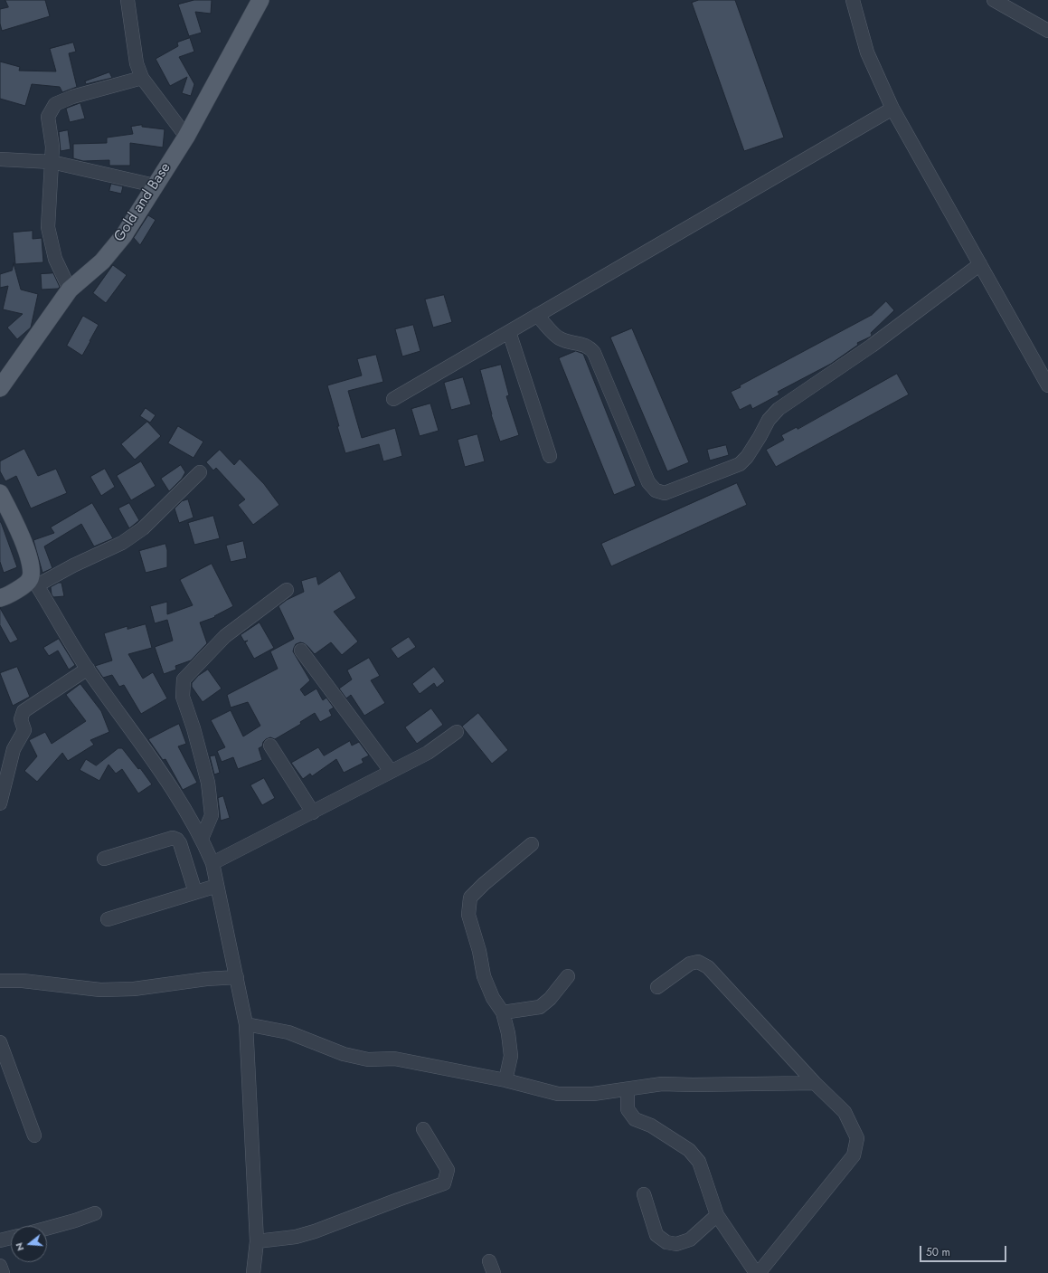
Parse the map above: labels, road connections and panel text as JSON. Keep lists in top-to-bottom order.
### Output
{
  "streets": {
    "main road": ["Gold and Base"]
  },
  "scale_bar": "50 m",
  "north": "left"
}
